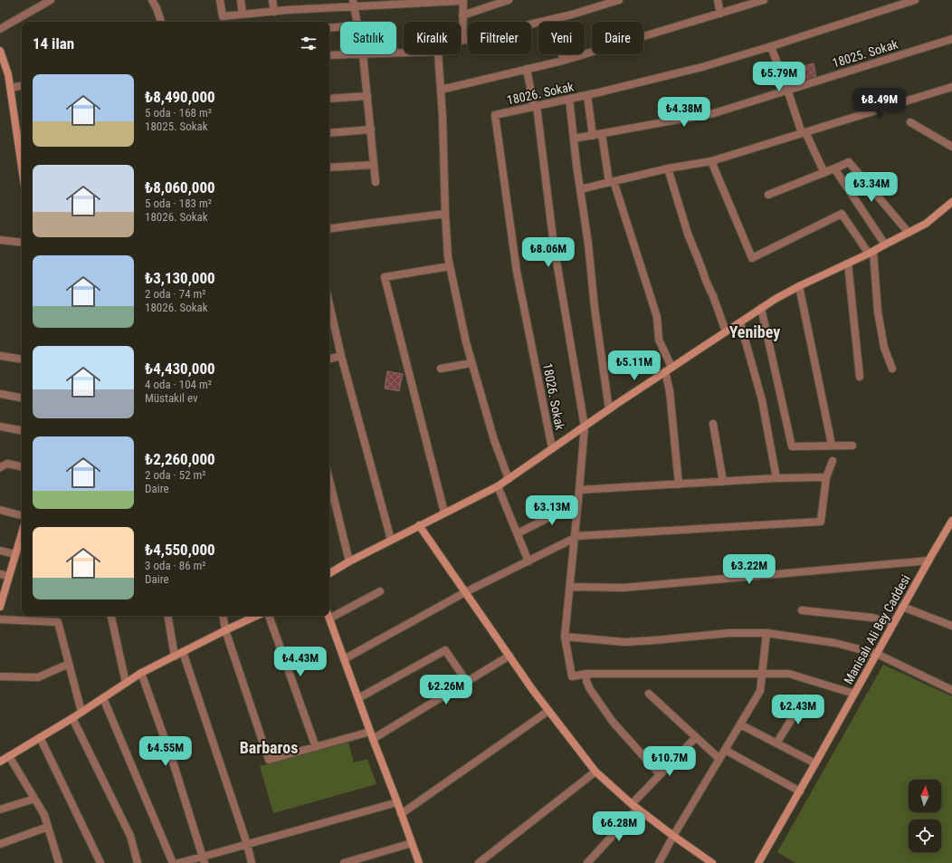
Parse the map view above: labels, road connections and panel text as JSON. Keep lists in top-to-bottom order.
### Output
{
  "streets": {
    "main road": ["Manisalı Ali Bey Caddesi"],
    "street": ["18025. Sokak", "18026. Sokak"]
  },
  "districts": ["Yenibey", "Barbaros"],
  "north": "top",
  "page": {
    "chip": [
      "Satılık",
      "Kiralık",
      "Filtreler",
      "Yeni",
      "Daire"
    ],
    "heading": "14 ilan",
    "price": [
      "₺5.79M",
      "₺8.49M",
      "₺4.38M",
      "₺3.34M",
      "₺8.06M",
      "₺5.11M",
      "₺3.13M",
      "₺3.22M",
      "₺4.43M",
      "₺2.26M",
      "₺2.43M",
      "₺4.55M",
      "₺10.7M",
      "₺6.28M"
    ],
    "list": [
      {
        "name": "₺8,490,000",
        "note": "5 oda · 168 m² · 18025. Sokak"
      },
      {
        "name": "₺8,060,000",
        "note": "5 oda · 183 m² · 18026. Sokak"
      },
      {
        "name": "₺3,130,000",
        "note": "2 oda · 74 m² · 18026. Sokak"
      },
      {
        "name": "₺4,430,000",
        "note": "4 oda · 104 m² · Müstakil ev"
      },
      {
        "name": "₺2,260,000",
        "note": "2 oda · 52 m² · Daire"
      },
      {
        "name": "₺4,550,000",
        "note": "3 oda · 86 m² · Daire"
      }
    ]
  }
}
